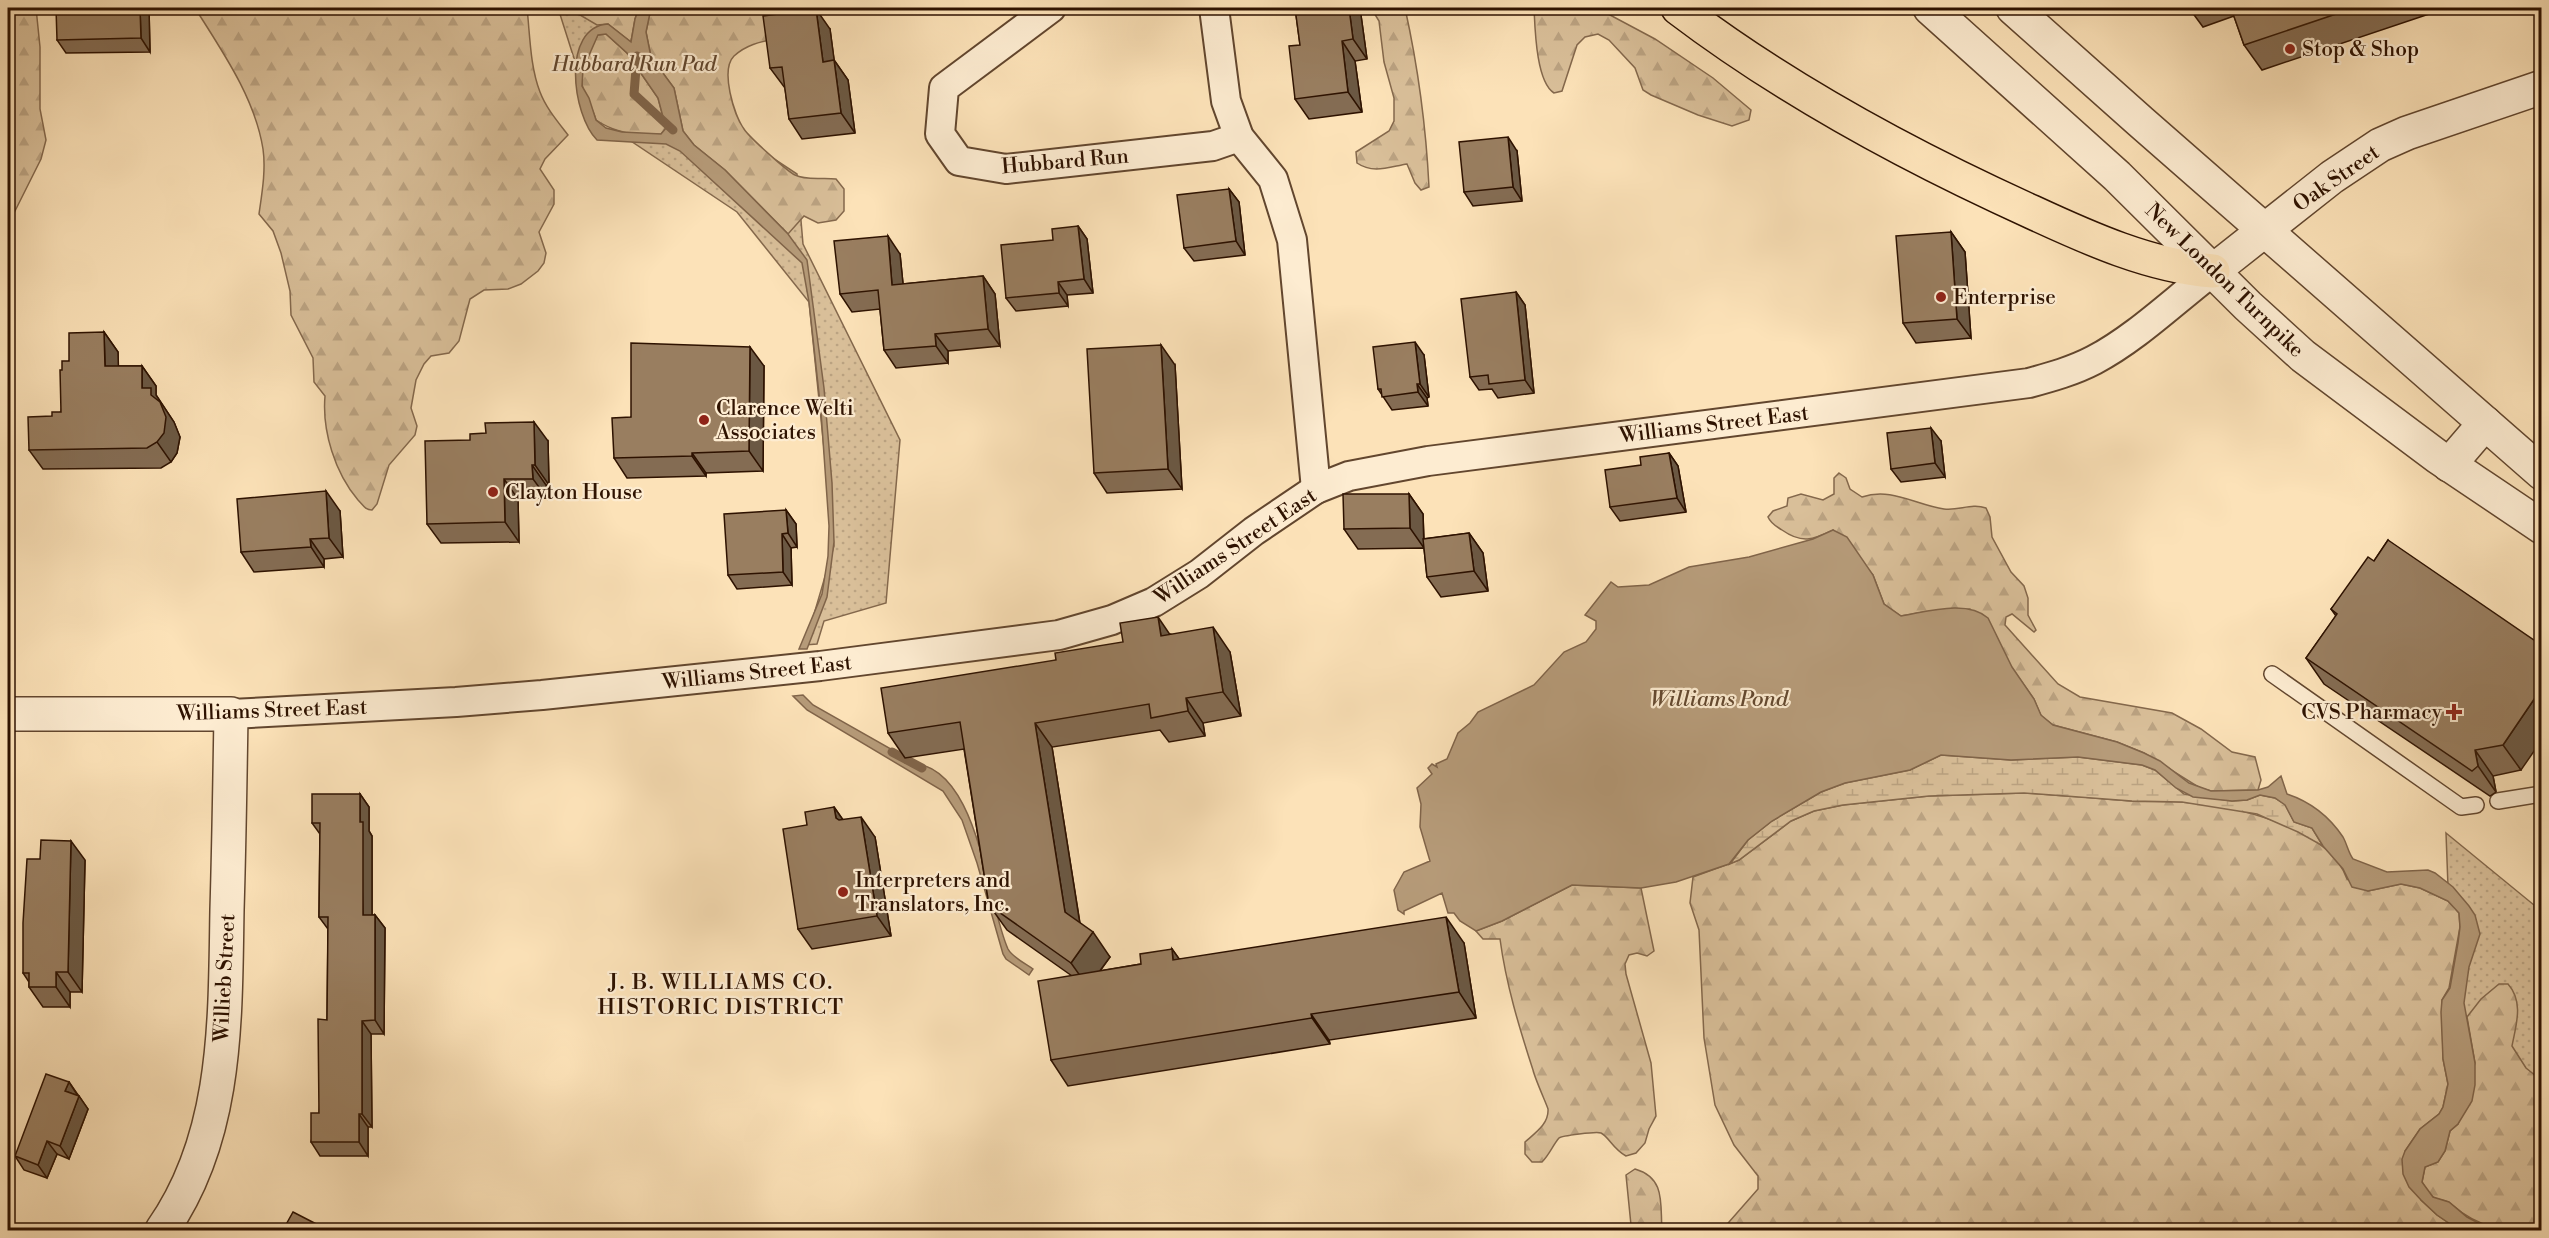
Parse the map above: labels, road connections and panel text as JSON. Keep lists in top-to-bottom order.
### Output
{
  "streets": {
    "street": [
      "Hubbard Run",
      "Oak Street",
      "New London Turnpike",
      "Williams Street East",
      "Willieb Street"
    ]
  },
  "crossings": [
    ["Oak Street", "New London Turnpike"],
    ["Oak Street", "Williams Street East"],
    ["New London Turnpike", "Williams Street East"],
    ["Williams Street East", "Willieb Street"]
  ],
  "districts": ["J. B. WILLIAMS CO. HISTORIC DISTRICT"],
  "water": ["Williams Pond"],
  "parks": ["Hubbard Run Pad"],
  "places": {
    "other": [
      "Stop & Shop",
      "Enterprise",
      "Clarence Welti Associates",
      "Clayton House",
      "Interpreters and Translators, Inc."
    ],
    "health": ["CVS Pharmacy"]
  }
}
